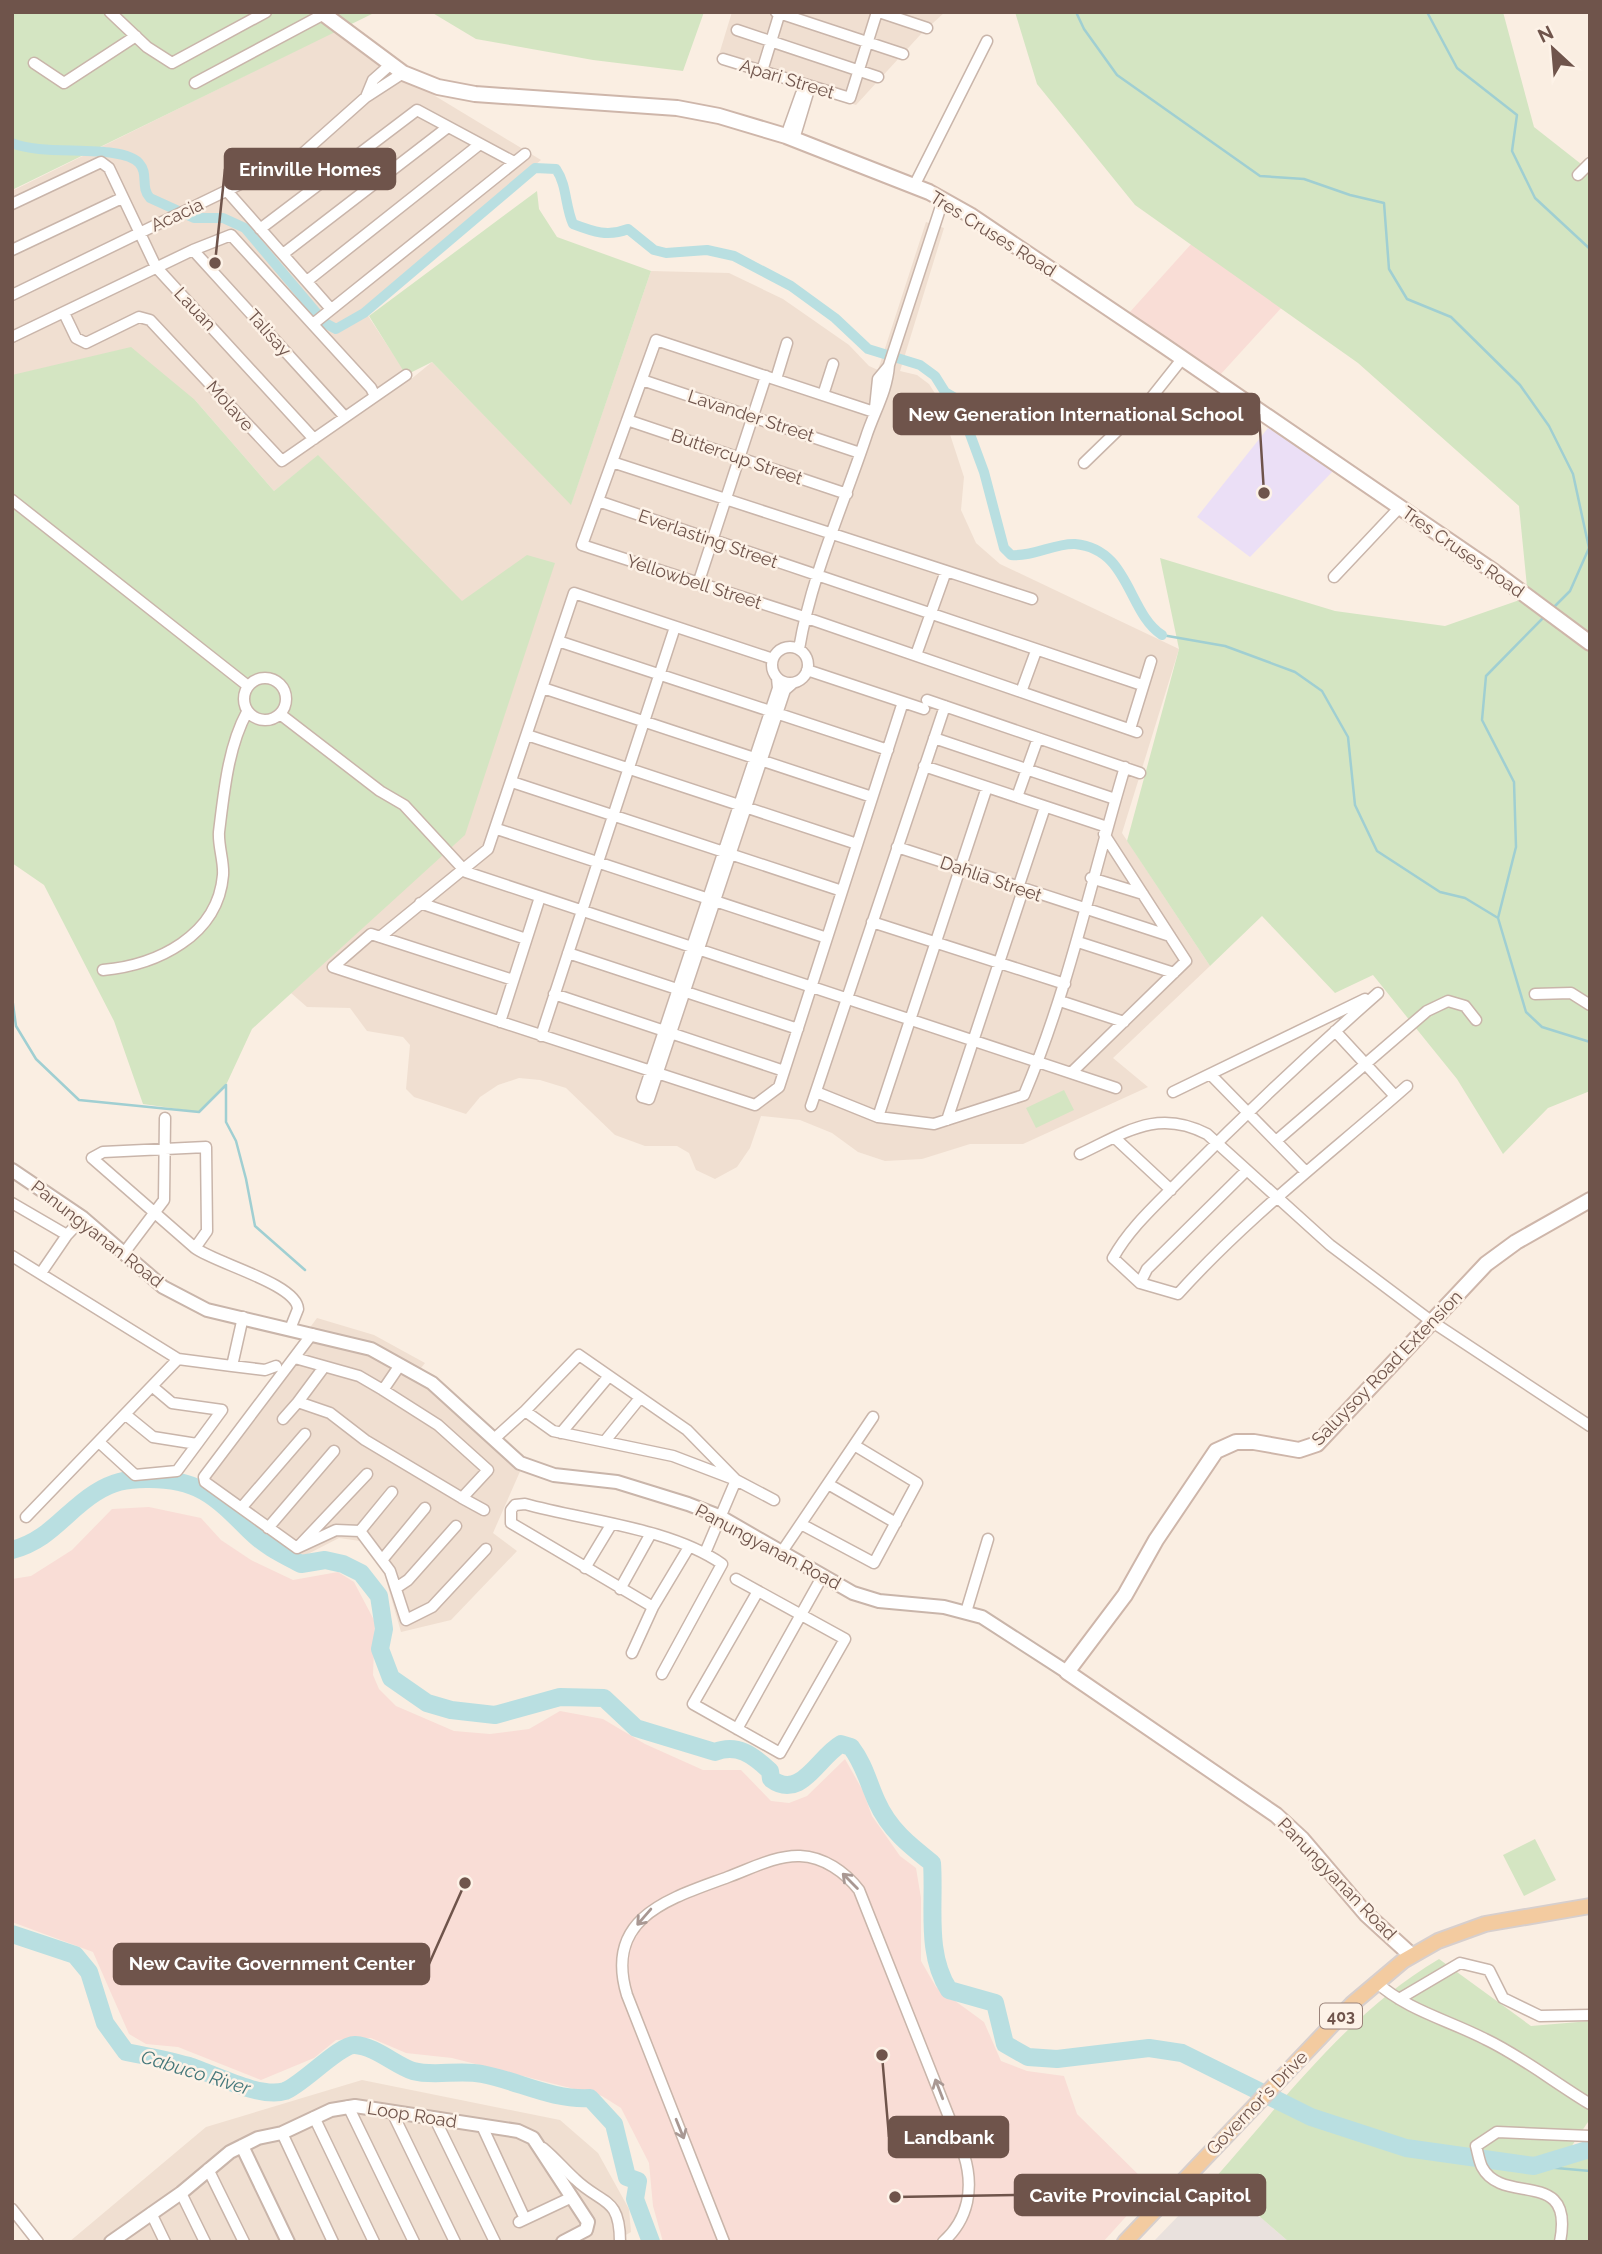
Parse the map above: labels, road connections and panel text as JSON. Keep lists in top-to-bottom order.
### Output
{
  "streets": {
    "main road": [
      "Tres Cruses Road",
      "Panungyanan Road",
      "Saluysoy Road Extension",
      "403",
      "Governor's Drive"
    ],
    "street": [
      "Apari Street",
      "Acacia",
      "Lauan",
      "Talisay",
      "Molave",
      "Lavander Street",
      "Buttercup Street",
      "Everlasting Street",
      "Yellowbell Street",
      "Dahlia Street",
      "Loop Road"
    ]
  },
  "crossings": [
    ["Acacia", "Tres Cruses Road"],
    ["Acacia", "Lauan"],
    ["Lauan", "Molave"],
    ["Talisay", "Molave"],
    ["Everlasting Street", "Yellowbell Street"],
    ["Panungyanan Road", "Saluysoy Road Extension"],
    ["Panungyanan Road", "Governor's Drive"]
  ],
  "water": ["Cabuco River"],
  "places": [
    "Erinville Homes",
    "New Generation International School",
    "New Cavite Government Center",
    "Landbank",
    "Cavite Provincial Capitol"
  ],
  "north": "top left"
}
